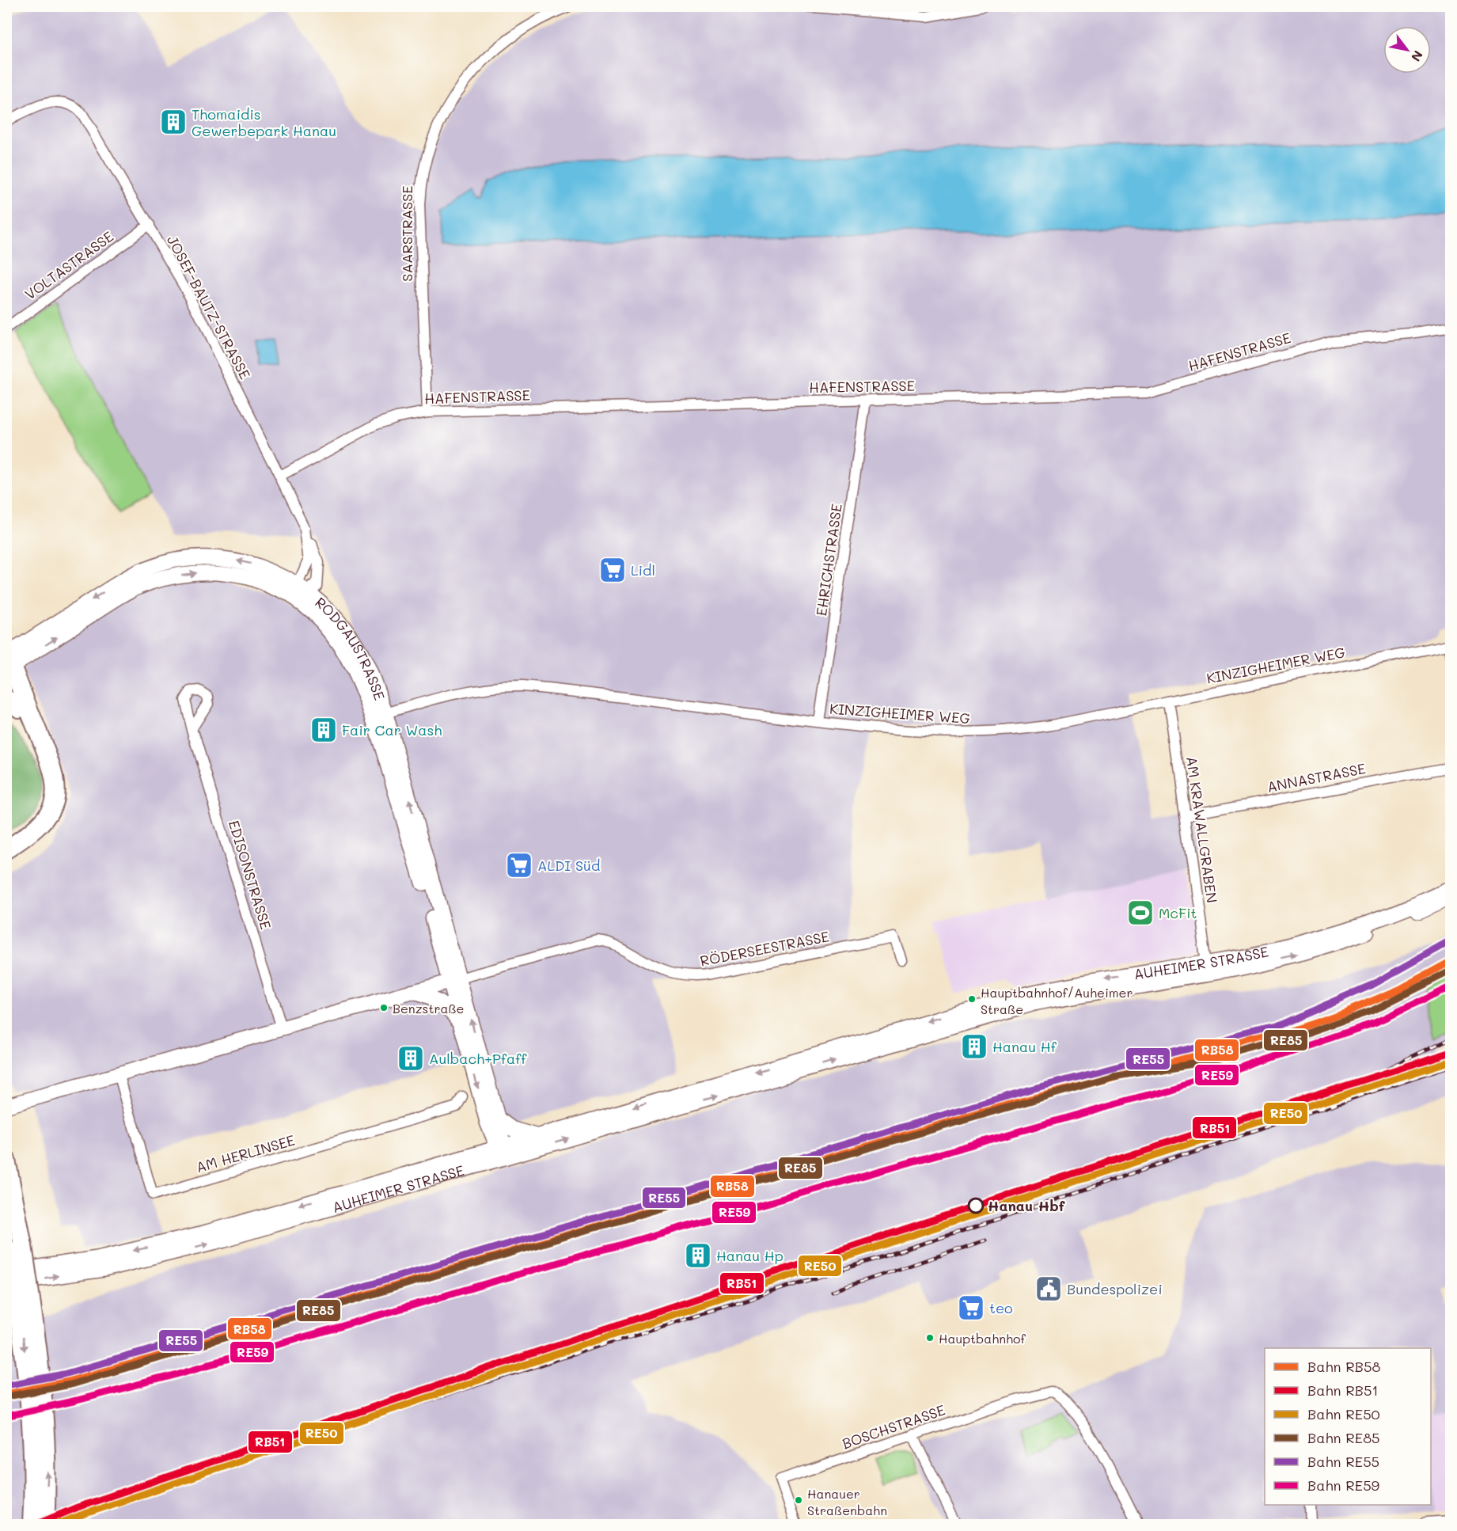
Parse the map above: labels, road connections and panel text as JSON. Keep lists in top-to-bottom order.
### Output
{
  "streets": {
    "main road": ["RODGAUSTRASSE", "AUHEIMER STRASSE"],
    "street": [
      "SAARSTRASSE",
      "VOLTASTRASSE",
      "JOSEF-BAUTZ-STRASSE",
      "HAFENSTRASSE",
      "EHRICHSTRASSE",
      "KINZIGHEIMER WEG",
      "ANNASTRASSE",
      "AM KRAWALLGRABEN",
      "EDISONSTRASSE",
      "RÖDERSEESTRASSE",
      "AM HERLINSEE",
      "BOSCHSTRASSE"
    ]
  },
  "crossings": [
    ["SAARSTRASSE", "HAFENSTRASSE"],
    ["VOLTASTRASSE", "JOSEF-BAUTZ-STRASSE"],
    ["JOSEF-BAUTZ-STRASSE", "HAFENSTRASSE"],
    ["JOSEF-BAUTZ-STRASSE", "RODGAUSTRASSE"],
    ["HAFENSTRASSE", "EHRICHSTRASSE"],
    ["EHRICHSTRASSE", "KINZIGHEIMER WEG"],
    ["RODGAUSTRASSE", "KINZIGHEIMER WEG"],
    ["RODGAUSTRASSE", "RÖDERSEESTRASSE"],
    ["RODGAUSTRASSE", "AUHEIMER STRASSE"],
    ["KINZIGHEIMER WEG", "AM KRAWALLGRABEN"],
    ["ANNASTRASSE", "AM KRAWALLGRABEN"],
    ["AM KRAWALLGRABEN", "AUHEIMER STRASSE"]
  ],
  "places": {
    "building": [
      "Thomaidis Gewerbepark Hanau",
      "Fair Car Wash",
      "Hanau Hf",
      "Aulbach+Pfaff",
      "Hanau Hp"
    ],
    "supermarket": ["Lidl", "ALDI Süd", "teo"],
    "sports": ["McFit"],
    "other": [
      "Hauptbahnhof/Auheimer Straße",
      "Benzstraße",
      "Hanau Hbf",
      "Hauptbahnhof",
      "Hanauer Straßenbahn"
    ],
    "public building": ["Bundespolizei"]
  },
  "lines": [
    "rail line RE55",
    "rail line RB58",
    "rail line RE85",
    "rail line RE59",
    "rail line RB51",
    "rail line RE50"
  ],
  "legend": [
    "Bahn RB58",
    "Bahn RB51",
    "Bahn RE50",
    "Bahn RE85",
    "Bahn RE55",
    "Bahn RE59"
  ],
  "north": "bottom right"
}
